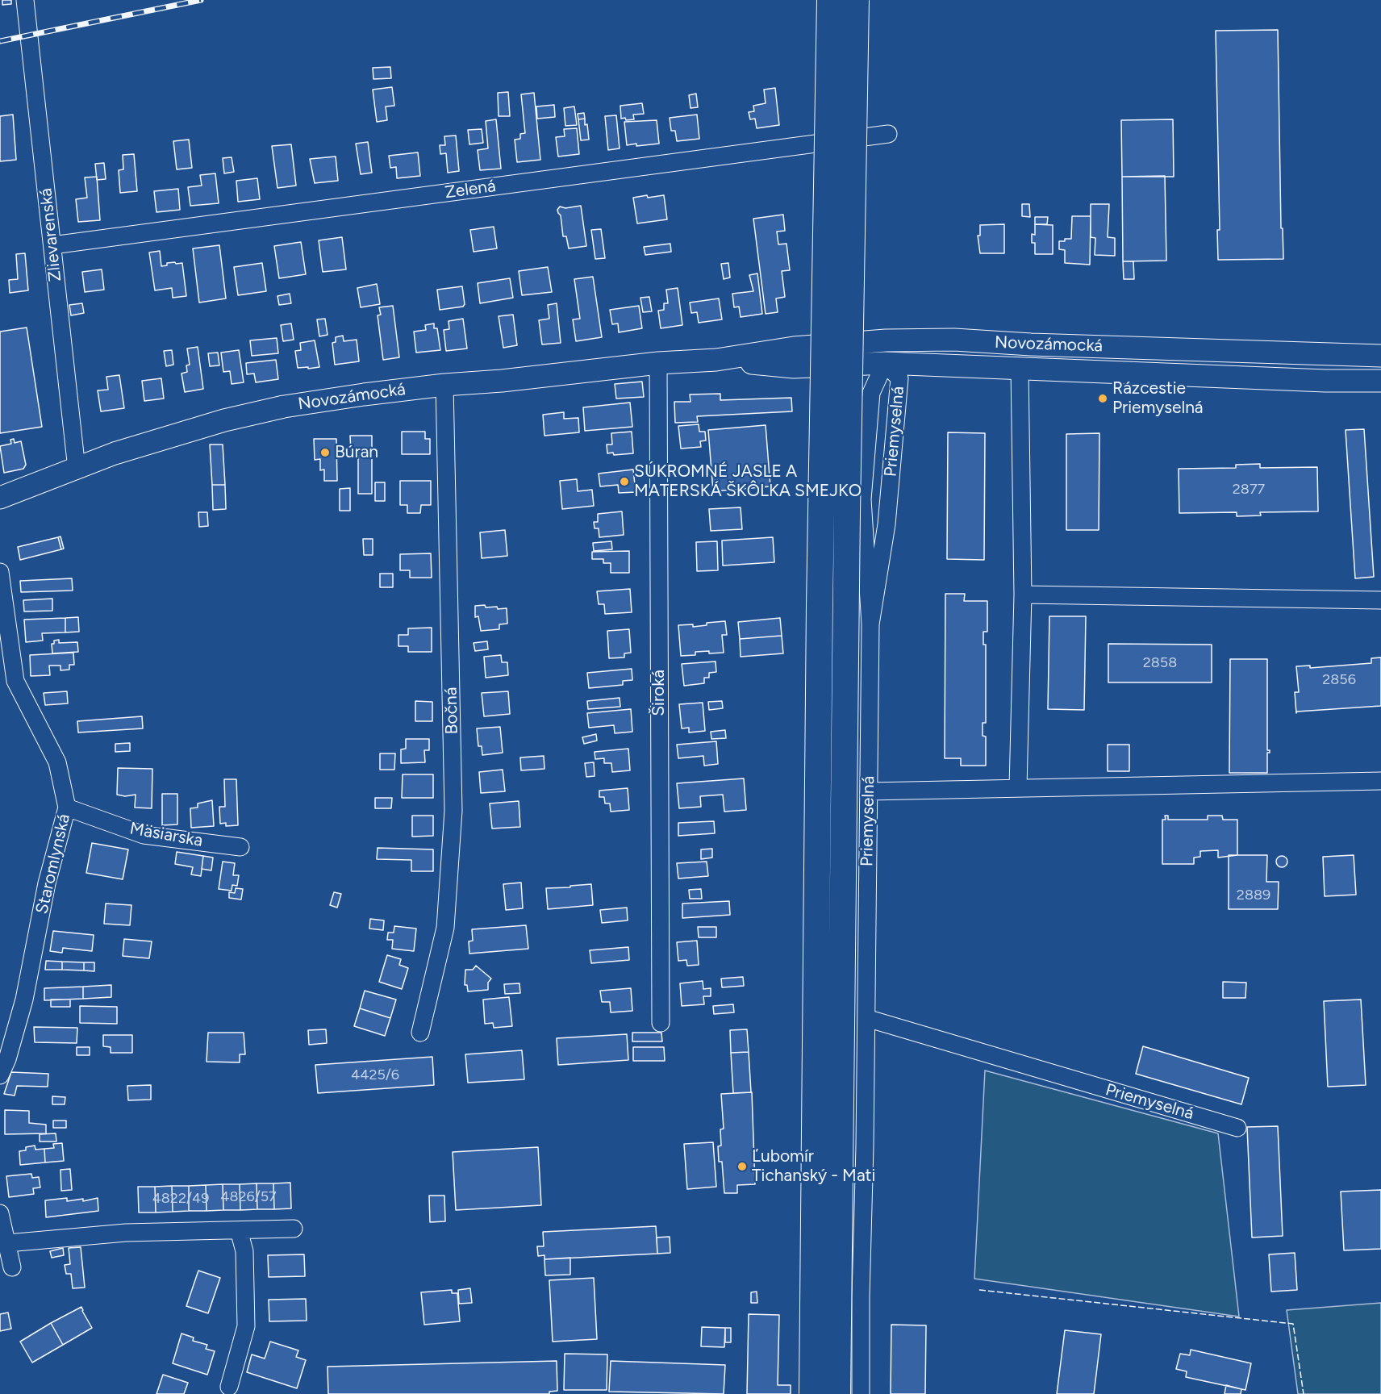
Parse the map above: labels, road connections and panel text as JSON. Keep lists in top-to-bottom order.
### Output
{
  "streets": {
    "main road": ["Novozámocká"],
    "street": [
      "Zelená",
      "Zlievarenská",
      "Priemyselná",
      "Široká",
      "Bočná",
      "Mäsiarska",
      "Staromlynská"
    ]
  },
  "crossings": [
    ["Zelená", "Zlievarenská"],
    ["Zlievarenská", "Novozámocká"],
    ["Novozámocká", "Priemyselná"],
    ["Novozámocká", "Široká"],
    ["Novozámocká", "Bočná"],
    ["Mäsiarska", "Staromlynská"]
  ],
  "places": [
    "Rázcestie Priemyselná",
    "Búran",
    "SÚKROMNÉ JASLE A MATERSKÁ ŠKÔLKA SMEJKO",
    "Ľubomír Tichanský - Mati"
  ],
  "house_numbers": [
    "2877",
    "2858",
    "2856",
    "2889",
    "4425/6",
    "4826/57",
    "4822/49"
  ]
}
